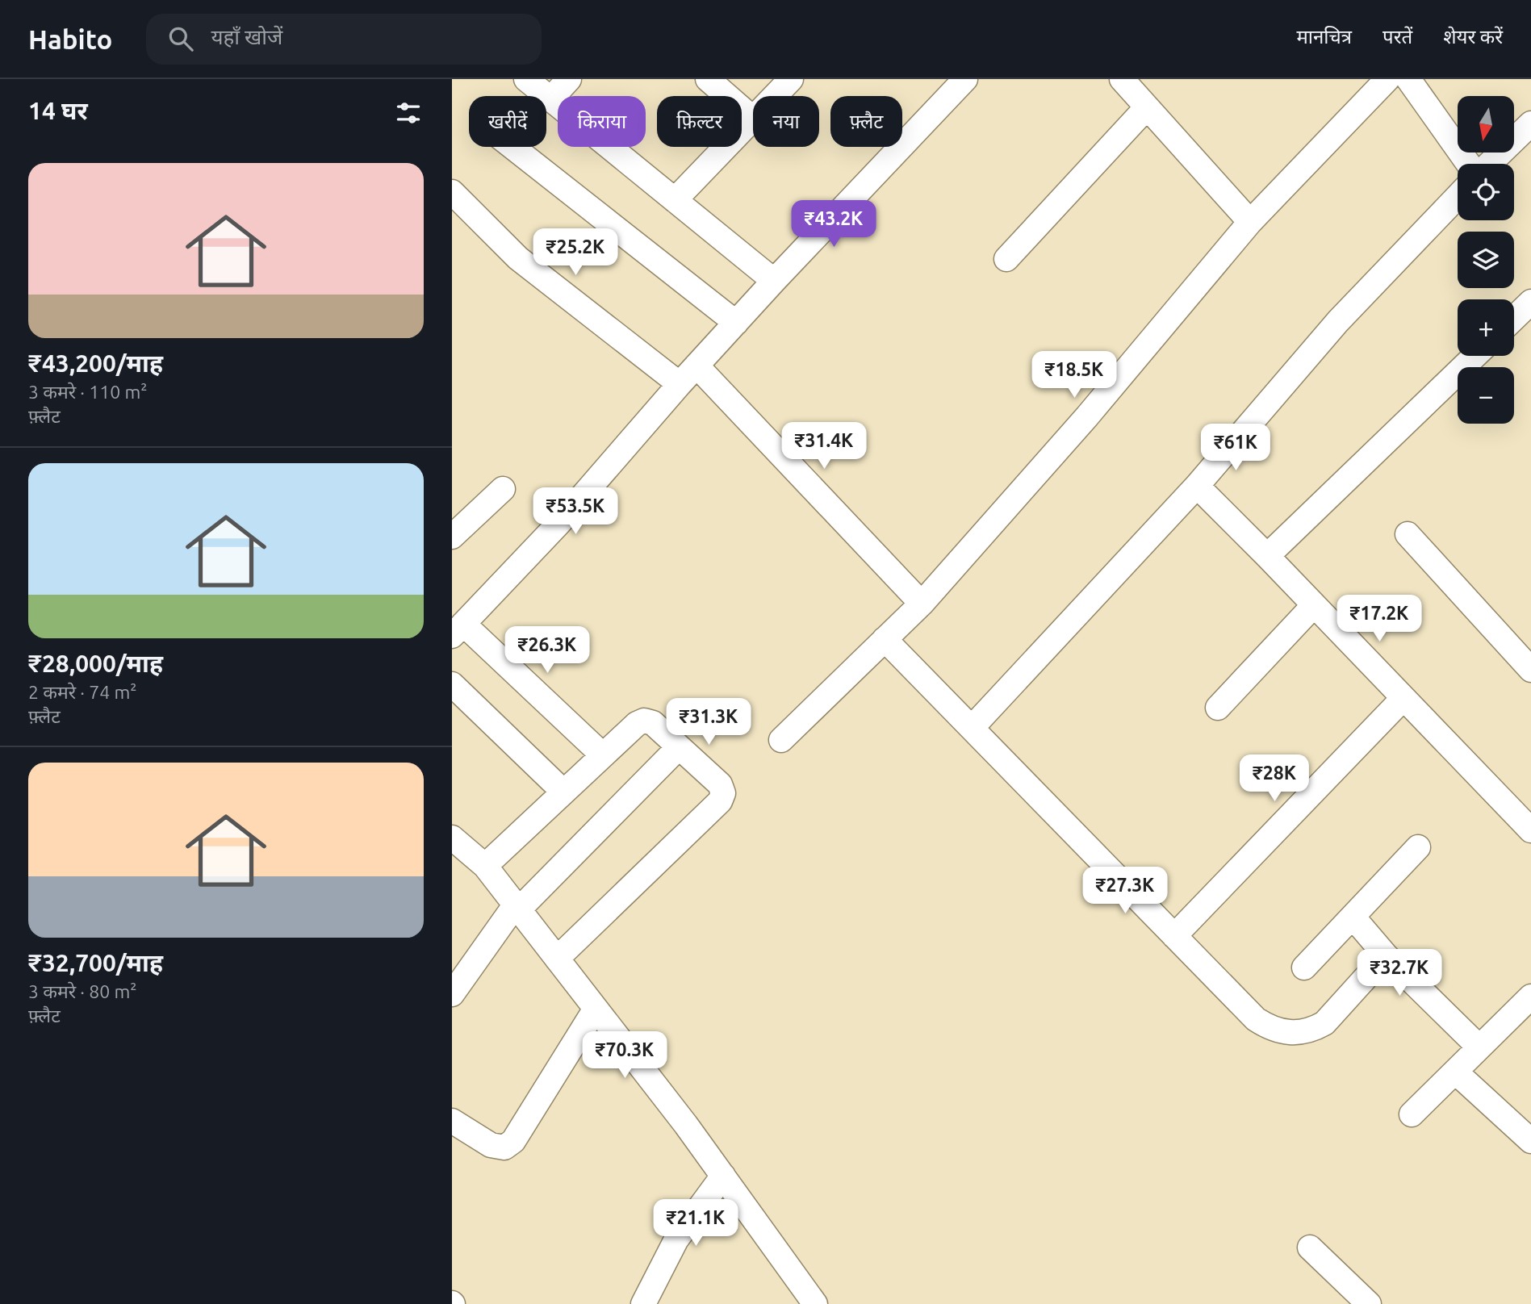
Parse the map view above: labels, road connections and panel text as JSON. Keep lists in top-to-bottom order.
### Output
{
  "north": "bottom",
  "page": {
    "header": "Habito",
    "search": "यहाँ खोजें",
    "nav": ["मानचित्र", "परतें", "शेयर करें"],
    "heading": "14 घर",
    "map_buttons": ["+", "−"],
    "chip": [
      "खरीदें",
      "किराया",
      "फ़िल्टर",
      "नया",
      "फ़्लैट"
    ],
    "list": [
      {
        "name": "₹43,200/माह",
        "note": "3 कमरे · 110 m² · फ़्लैट"
      },
      {
        "name": "₹28,000/माह",
        "note": "2 कमरे · 74 m² · फ़्लैट"
      },
      {
        "name": "₹32,700/माह",
        "note": "3 कमरे · 80 m² · फ़्लैट"
      }
    ],
    "price": [
      "₹43.2K",
      "₹25.2K",
      "₹18.5K",
      "₹31.4K",
      "₹61K",
      "₹53.5K",
      "₹17.2K",
      "₹26.3K",
      "₹31.3K",
      "₹28K",
      "₹27.3K",
      "₹32.7K",
      "₹70.3K",
      "₹21.1K"
    ]
  }
}
